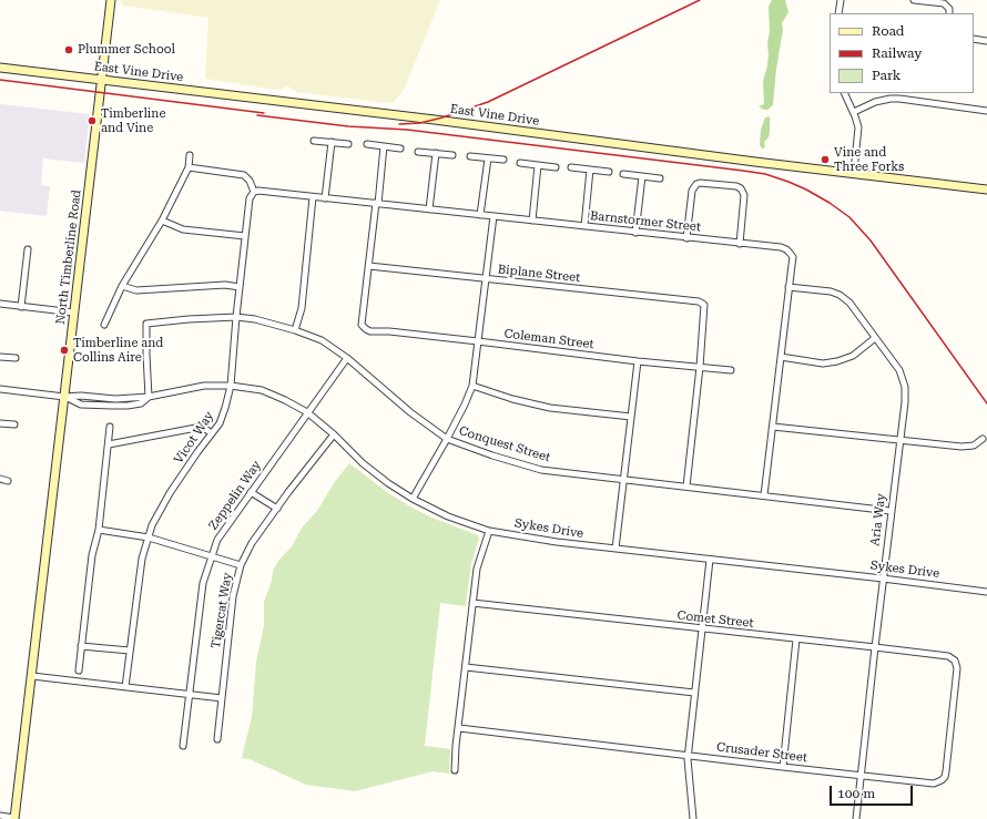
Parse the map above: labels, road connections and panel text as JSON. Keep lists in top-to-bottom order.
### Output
{
  "streets": {
    "main road": ["East Vine Drive", "North Timberline Road"],
    "street": [
      "Barnstormer Street",
      "Biplane Street",
      "Coleman Street",
      "Vicot Way",
      "Conquest Street",
      "Zeppelin Way",
      "Aria Way",
      "Sykes Drive",
      "Tigercat Way",
      "Comet Street",
      "Crusader Street"
    ]
  },
  "crossings": [
    ["East Vine Drive", "North Timberline Road"],
    ["Barnstormer Street", "Vicot Way"],
    ["Barnstormer Street", "Conquest Street"],
    ["Barnstormer Street", "Aria Way"],
    ["North Timberline Road", "Sykes Drive"],
    ["Biplane Street", "Coleman Street"],
    ["Vicot Way", "Conquest Street"],
    ["Vicot Way", "Sykes Drive"],
    ["Conquest Street", "Zeppelin Way"],
    ["Conquest Street", "Aria Way"],
    ["Conquest Street", "Sykes Drive"],
    ["Zeppelin Way", "Sykes Drive"],
    ["Aria Way", "Sykes Drive"],
    ["Aria Way", "Comet Street"],
    ["Aria Way", "Crusader Street"],
    ["Sykes Drive", "Tigercat Way"],
    ["Comet Street", "Crusader Street"]
  ],
  "places": [
    "Plummer School",
    "Timberline and Vine",
    "Vine and Three Forks",
    "Timberline and Collins Aire"
  ],
  "legend": ["Road", "Railway", "Park"],
  "scale_bar": "100 m"
}
